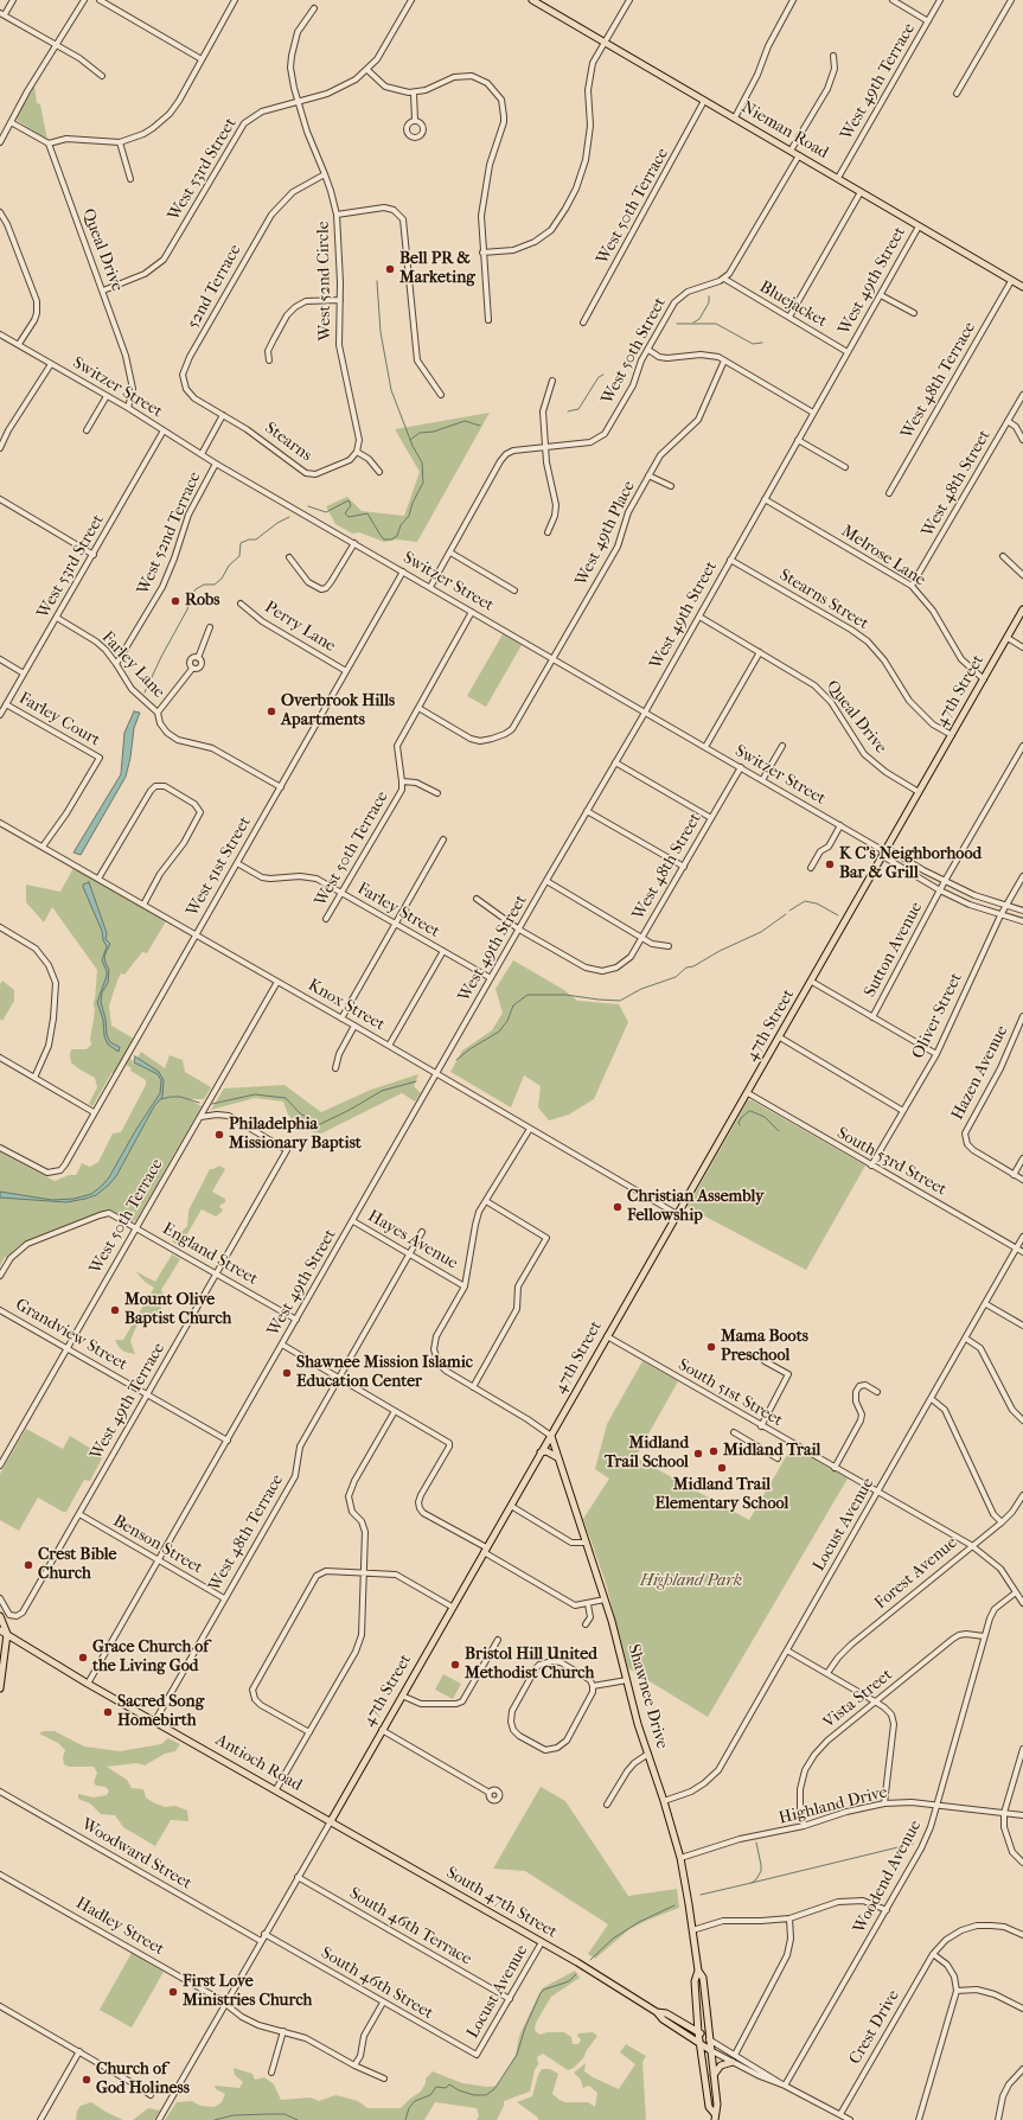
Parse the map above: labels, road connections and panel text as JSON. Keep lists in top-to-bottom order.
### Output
{
  "streets": {
    "main road": [
      "Nieman Road",
      "47th Street",
      "Shawnee Drive",
      "Antioch Road",
      "South 47th Street"
    ],
    "street": [
      "West 49th Terrace",
      "West 53rd Street",
      "West 50th Terrace",
      "Queal Drive",
      "West 52nd Circle",
      "West 49th Street",
      "52nd Terrace",
      "Bluejacket",
      "West 50th Street",
      "West 48th Terrace",
      "Switzer Street",
      "Stearns",
      "West 48th Street",
      "West 52nd Terrace",
      "West 49th Place",
      "Melrose Lane",
      "Stearns Street",
      "Perry Lane",
      "Farley Lane",
      "Farley Court",
      "West 51st Street",
      "Farley Street",
      "Sutton Avenue",
      "Knox Street",
      "Oliver Street",
      "Hazen Avenue",
      "South 53rd Street",
      "Hayes Avenue",
      "England Street",
      "Grandview Street",
      "South 51st Street",
      "Locust Avenue",
      "Benson Street",
      "Forest Avenue",
      "Vista Street",
      "Highland Drive",
      "Woodward Street",
      "Woodend Avenue",
      "Hadley Street",
      "South 46th Terrace",
      "South 46th Street",
      "Crest Drive"
    ]
  },
  "crossings": [
    ["West 49th Terrace", "Nieman Road"],
    ["West 49th Terrace", "West 50th Terrace"],
    ["West 49th Terrace", "England Street"],
    ["West 49th Terrace", "Grandview Street"],
    ["West 49th Terrace", "Benson Street"],
    ["Nieman Road", "West 50th Terrace"],
    ["Nieman Road", "West 49th Street"],
    ["Nieman Road", "West 48th Terrace"],
    ["West 53rd Street", "Queal Drive"],
    ["West 53rd Street", "West 52nd Circle"],
    ["West 53rd Street", "Switzer Street"],
    ["West 53rd Street", "Farley Lane"],
    ["West 53rd Street", "Farley Court"],
    ["West 50th Terrace", "Switzer Street"],
    ["West 50th Terrace", "West 49th Place"],
    ["West 50th Terrace", "Farley Street"],
    ["West 50th Terrace", "Knox Street"],
    ["West 50th Terrace", "England Street"],
    ["West 50th Terrace", "Grandview Street"],
    ["Queal Drive", "West 49th Street"],
    ["Queal Drive", "Switzer Street"],
    ["Queal Drive", "47th Street"],
    ["West 52nd Circle", "52nd Terrace"],
    ["West 52nd Circle", "Stearns"],
    ["West 49th Street", "Bluejacket"],
    ["West 49th Street", "Switzer Street"],
    ["West 49th Street", "West 48th Street"],
    ["West 49th Street", "Melrose Lane"],
    ["West 49th Street", "Stearns Street"],
    ["West 49th Street", "Farley Street"],
    ["West 49th Street", "Knox Street"],
    ["West 49th Street", "Hayes Avenue"],
    ["West 49th Street", "England Street"],
    ["West 49th Street", "Grandview Street"],
    ["West 49th Street", "Benson Street"],
    ["West 49th Street", "Antioch Road"],
    ["52nd Terrace", "Stearns"],
    ["Bluejacket", "West 50th Street"],
    ["West 48th Terrace", "Hayes Avenue"],
    ["West 48th Terrace", "Benson Street"],
    ["West 48th Terrace", "Antioch Road"],
    ["Switzer Street", "West 48th Street"],
    ["Switzer Street", "West 52nd Terrace"],
    ["Switzer Street", "West 49th Place"],
    ["Switzer Street", "47th Street"],
    ["Switzer Street", "West 51st Street"],
    ["West 48th Street", "Melrose Lane"],
    ["West 52nd Terrace", "Farley Lane"],
    ["Melrose Lane", "47th Street"],
    ["Stearns Street", "47th Street"],
    ["Perry Lane", "West 51st Street"],
    ["Farley Lane", "West 51st Street"],
    ["47th Street", "Knox Street"],
    ["47th Street", "South 53rd Street"],
    ["47th Street", "Hayes Avenue"],
    ["47th Street", "South 51st Street"],
    ["47th Street", "Shawnee Drive"],
    ["47th Street", "Antioch Road"],
    ["47th Street", "Woodward Street"],
    ["47th Street", "South 47th Street"],
    ["47th Street", "Hadley Street"],
    ["47th Street", "South 46th Terrace"],
    ["47th Street", "South 46th Street"],
    ["Farley Court", "Knox Street"],
    ["West 51st Street", "Farley Street"],
    ["West 51st Street", "Knox Street"],
    ["Oliver Street", "South 53rd Street"],
    ["South 53rd Street", "Locust Avenue"],
    ["Hayes Avenue", "Shawnee Drive"],
    ["South 51st Street", "Locust Avenue"],
    ["South 51st Street", "Forest Avenue"],
    ["South 51st Street", "Woodend Avenue"],
    ["Locust Avenue", "Shawnee Drive"],
    ["Locust Avenue", "South 47th Street"],
    ["Locust Avenue", "South 46th Terrace"],
    ["Locust Avenue", "South 46th Street"],
    ["Shawnee Drive", "Highland Drive"],
    ["Shawnee Drive", "South 47th Street"],
    ["Vista Street", "Highland Drive"],
    ["Vista Street", "Woodend Avenue"],
    ["Antioch Road", "South 47th Street"],
    ["Highland Drive", "Woodend Avenue"],
    ["Woodend Avenue", "South 47th Street"],
    ["South 47th Street", "Crest Drive"]
  ],
  "parks": ["Highland Park"],
  "places": [
    "Bell PR & Marketing",
    "Robs",
    "Overbrook Hills Apartments",
    "K C's Neighborhood Bar & Grill",
    "Philadelphia Missionary Baptist",
    "Christian Assembly Fellowship",
    "Mount Olive Baptist Church",
    "Mama Boots Preschool",
    "Shawnee Mission Islamic Education Center",
    "Midland Trail",
    "Midland Trail School",
    "Midland Trail Elementary School",
    "Crest Bible Church",
    "Grace Church of the Living God",
    "Bristol Hill United Methodist Church",
    "Sacred Song Homebirth",
    "First Love Ministries Church",
    "Church of God Holiness"
  ]
}
